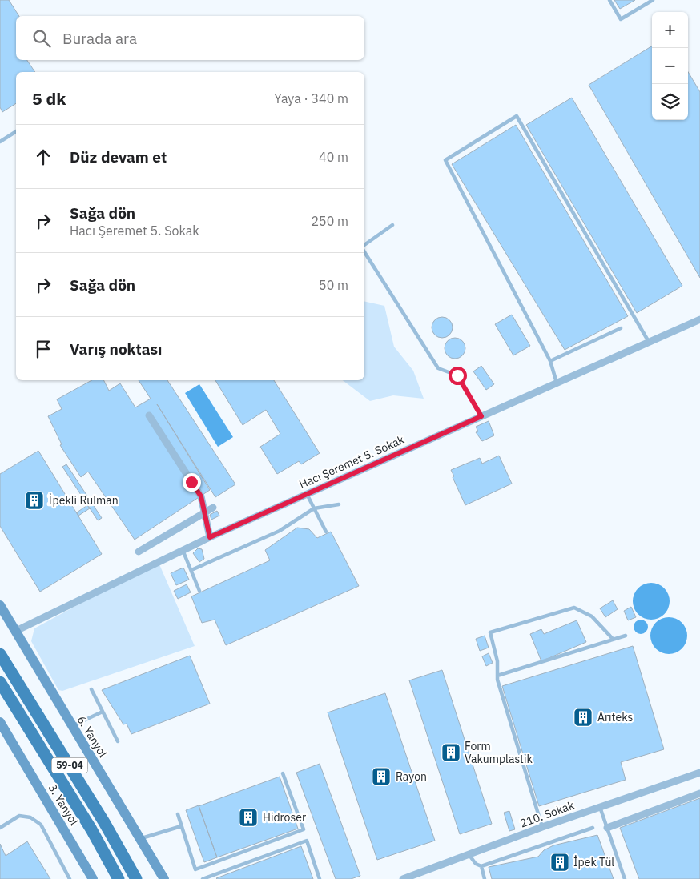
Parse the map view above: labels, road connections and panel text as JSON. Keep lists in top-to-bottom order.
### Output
{
  "streets": {
    "main road": ["6. Yanyol", "59-04", "3. Yanyol"],
    "street": ["Hacı Şeremet 5. Sokak", "210. Sokak"]
  },
  "crossings": [
    ["Hacı Şeremet 5. Sokak", "6. Yanyol"]
  ],
  "places": {
    "building": [
      "İpekli Rulman",
      "Arıteks",
      "Form Vakumplastik",
      "Rayon",
      "Hidroser",
      "İpek Tül"
    ]
  },
  "page": {
    "map_buttons": ["+", "−"],
    "search": "Burada ara",
    "heading": ["5 dk", "Yaya · 340 m"],
    "list": [
      ["Düz devam et", "40 m"],
      ["Sağa dön", "Hacı Şeremet 5. Sokak", "250 m"],
      ["Sağa dön", "50 m"],
      "Varış noktası"
    ]
  }
}
